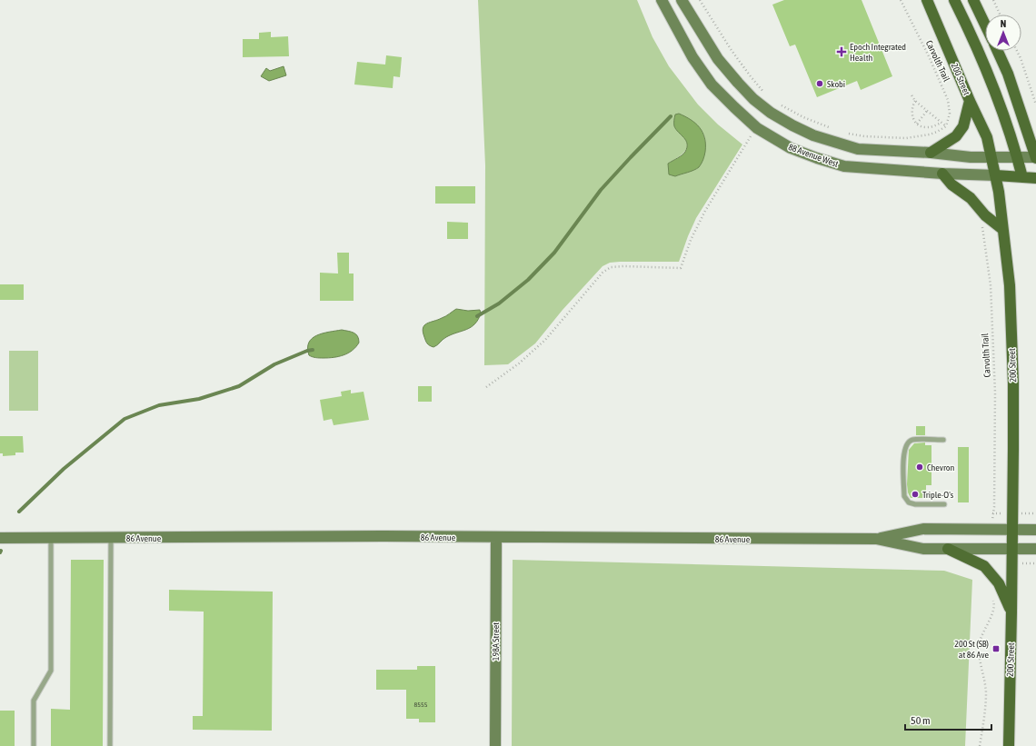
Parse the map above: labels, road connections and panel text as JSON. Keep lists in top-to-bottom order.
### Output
{
  "streets": {
    "main road": ["200 Street", "88 Avenue West"],
    "street": ["86 Avenue", "198A Street"],
    "path": ["Carvolth Trail"]
  },
  "crossings": [
    ["200 Street", "88 Avenue West"],
    ["200 Street", "86 Avenue"],
    ["86 Avenue", "198A Street"]
  ],
  "places": {
    "health": ["Epoch Integrated Health"],
    "other": ["Skobi", "Chevron", "Triple-O's"],
    "transit": ["200 St (SB) at 86 Ave"]
  },
  "house_numbers": ["8555"],
  "scale_bar": "50 m",
  "north": "top"
}
